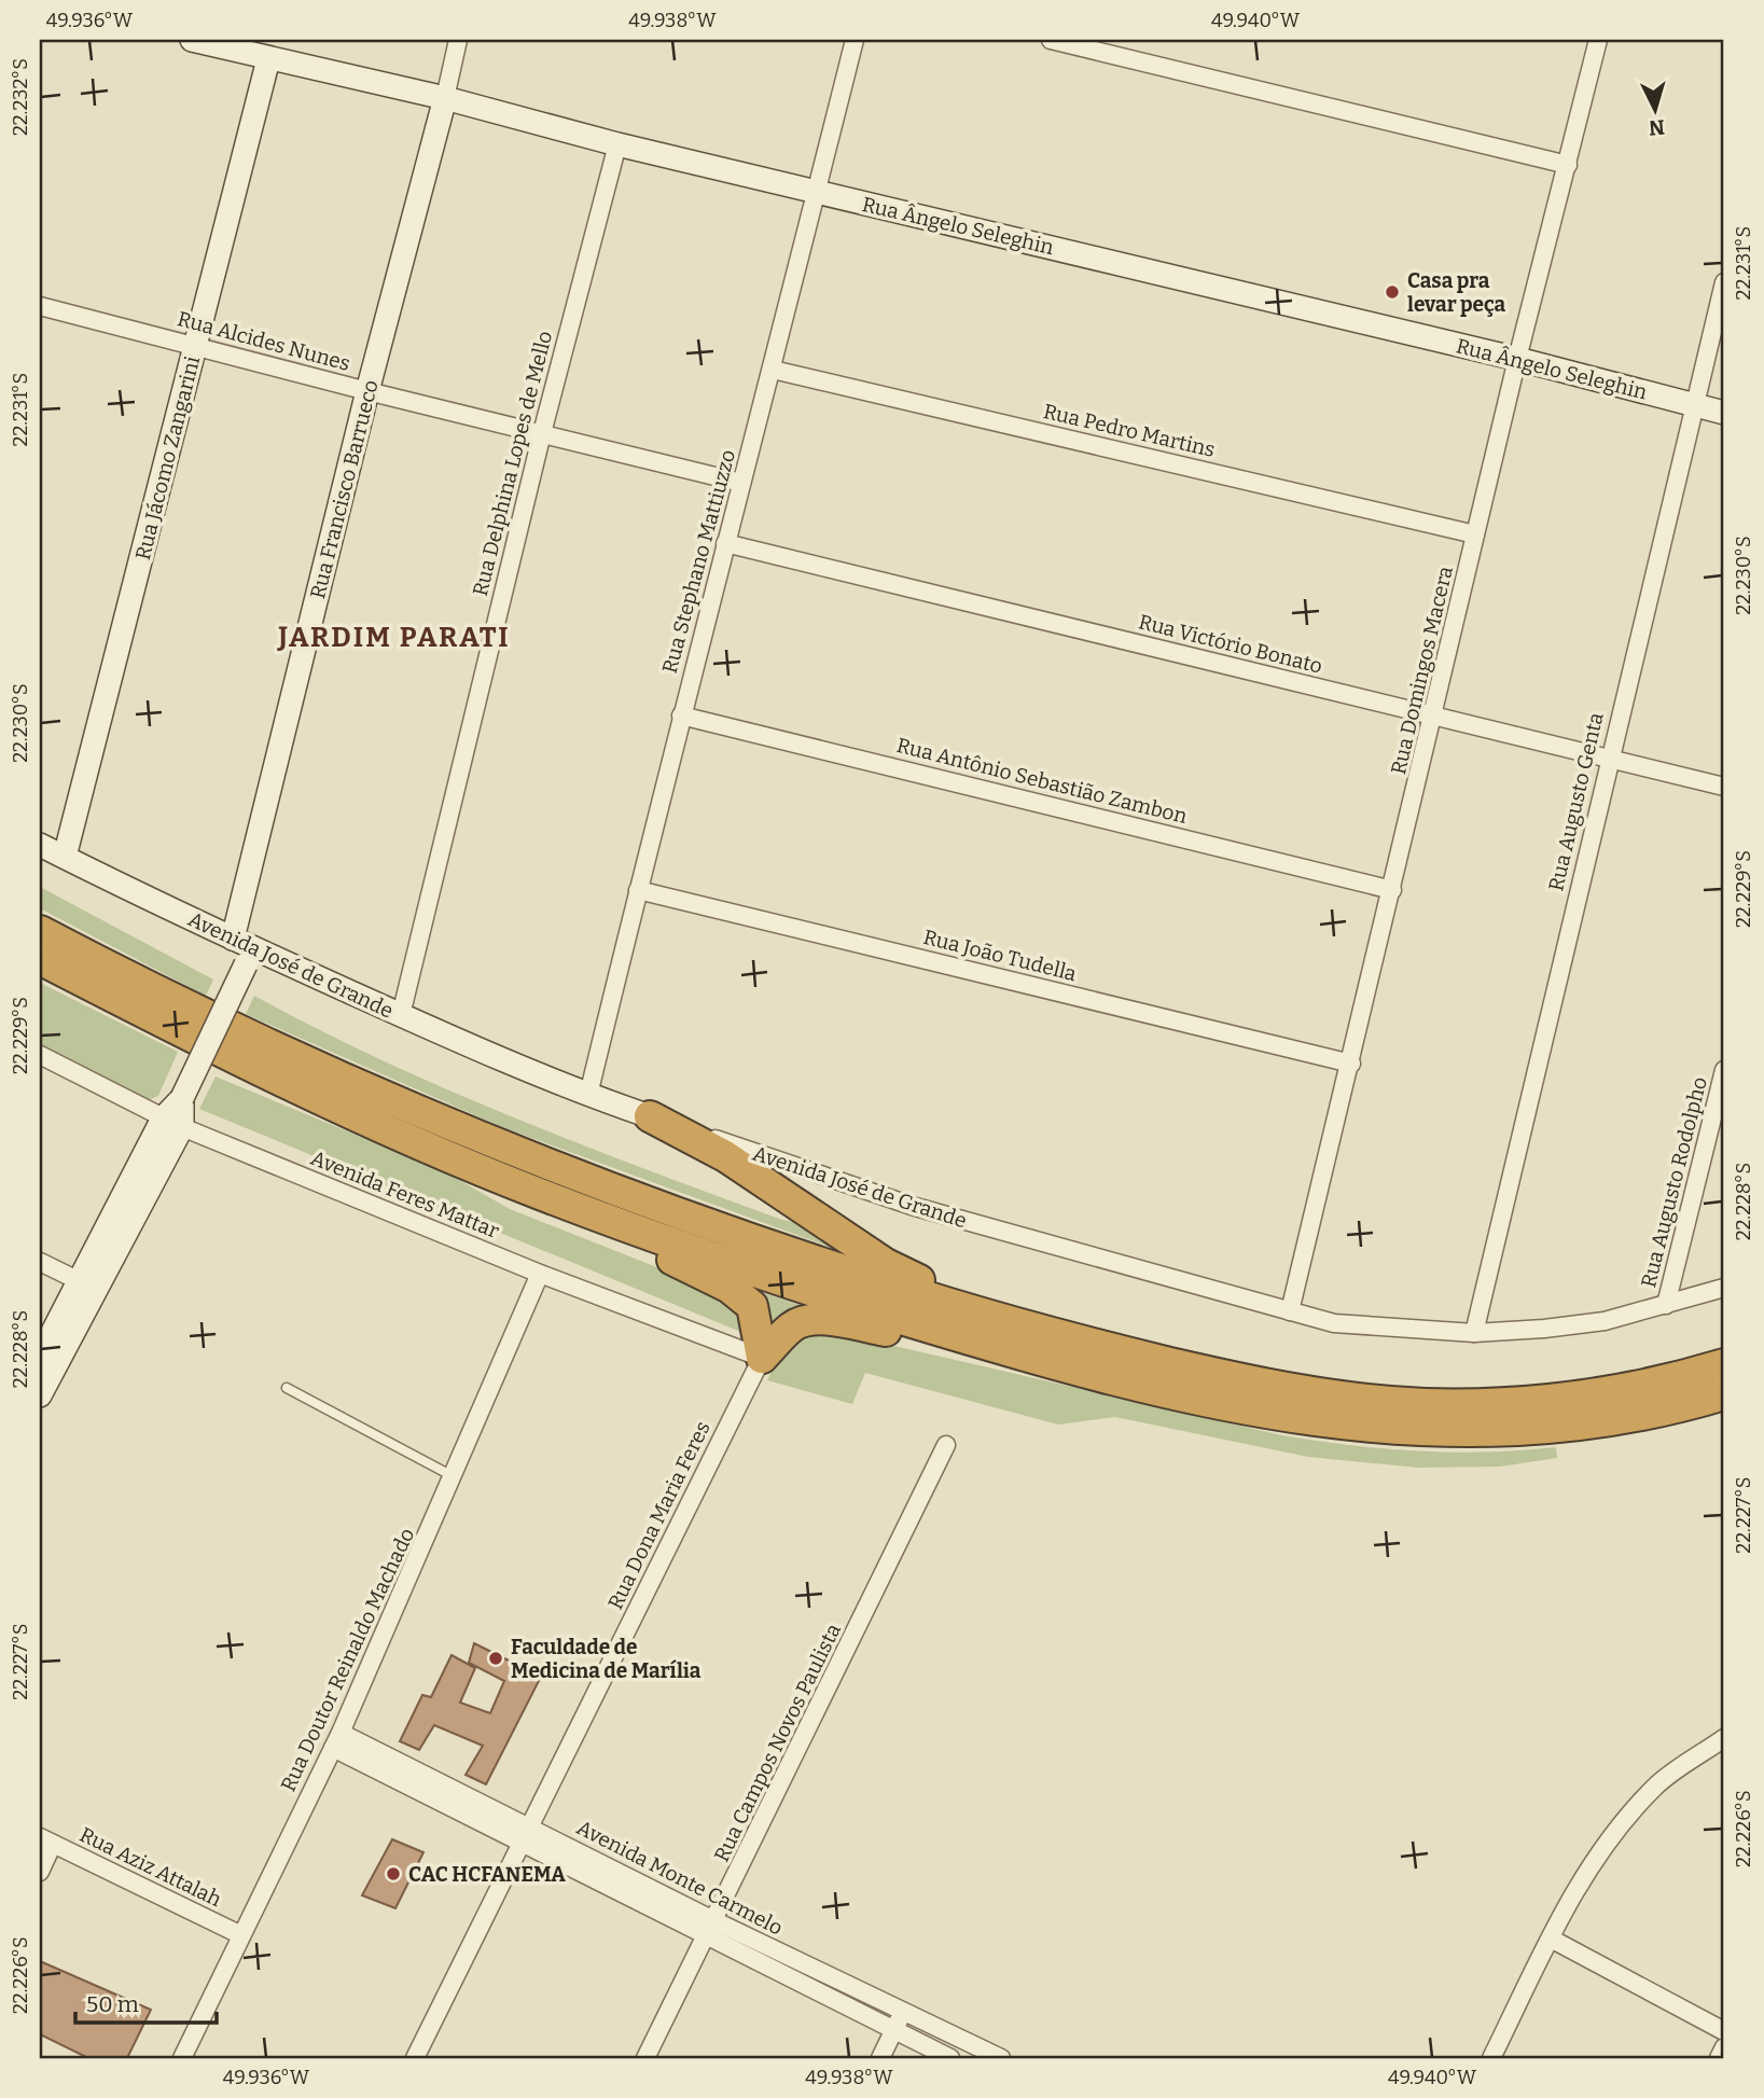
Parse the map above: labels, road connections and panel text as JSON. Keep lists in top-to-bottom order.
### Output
{
  "streets": {
    "street": [
      "Rua Ângelo Seleghin",
      "Rua Alcides Nunes",
      "Rua Pedro Martins",
      "Rua Jácomo Zangarini",
      "Rua Delphina Lopes de Mello",
      "Rua Francisco Barrueco",
      "Rua Stephano Mattiuzzo",
      "Rua Victório Bonato",
      "Rua Domingos Macera",
      "Rua Antônio Sebastião Zambon",
      "Rua Augusto Genta",
      "Rua João Tudella",
      "Avenida José de Grande",
      "Rua Augusto Rodolpho",
      "Avenida Feres Mattar",
      "Rua Dona Maria Feres",
      "Rua Doutor Reinaldo Machado",
      "Rua Campos Novos Paulista",
      "Rua Aziz Attalah",
      "Avenida Monte Carmelo"
    ]
  },
  "crossings": [
    ["Rua Ângelo Seleghin", "Rua Jácomo Zangarini"],
    ["Rua Ângelo Seleghin", "Rua Delphina Lopes de Mello"],
    ["Rua Ângelo Seleghin", "Rua Francisco Barrueco"],
    ["Rua Ângelo Seleghin", "Rua Stephano Mattiuzzo"],
    ["Rua Ângelo Seleghin", "Rua Domingos Macera"],
    ["Rua Ângelo Seleghin", "Rua Augusto Genta"],
    ["Rua Alcides Nunes", "Rua Jácomo Zangarini"],
    ["Rua Alcides Nunes", "Rua Delphina Lopes de Mello"],
    ["Rua Alcides Nunes", "Rua Francisco Barrueco"],
    ["Rua Alcides Nunes", "Rua Stephano Mattiuzzo"],
    ["Rua Pedro Martins", "Rua Stephano Mattiuzzo"],
    ["Rua Pedro Martins", "Rua Domingos Macera"],
    ["Rua Jácomo Zangarini", "Avenida José de Grande"],
    ["Rua Delphina Lopes de Mello", "Avenida José de Grande"],
    ["Rua Francisco Barrueco", "Avenida José de Grande"],
    ["Rua Francisco Barrueco", "Avenida Feres Mattar"],
    ["Rua Stephano Mattiuzzo", "Rua Victório Bonato"],
    ["Rua Stephano Mattiuzzo", "Rua Antônio Sebastião Zambon"],
    ["Rua Stephano Mattiuzzo", "Rua João Tudella"],
    ["Rua Stephano Mattiuzzo", "Avenida José de Grande"],
    ["Rua Victório Bonato", "Rua Domingos Macera"],
    ["Rua Victório Bonato", "Rua Augusto Genta"],
    ["Rua Domingos Macera", "Rua Antônio Sebastião Zambon"],
    ["Rua Domingos Macera", "Rua João Tudella"],
    ["Rua Domingos Macera", "Avenida José de Grande"],
    ["Rua Augusto Genta", "Avenida José de Grande"],
    ["Avenida José de Grande", "Rua Augusto Rodolpho"],
    ["Avenida Feres Mattar", "Rua Dona Maria Feres"],
    ["Avenida Feres Mattar", "Rua Doutor Reinaldo Machado"],
    ["Rua Dona Maria Feres", "Avenida Monte Carmelo"],
    ["Rua Doutor Reinaldo Machado", "Rua Aziz Attalah"],
    ["Rua Doutor Reinaldo Machado", "Avenida Monte Carmelo"],
    ["Rua Campos Novos Paulista", "Avenida Monte Carmelo"]
  ],
  "districts": ["JARDIM PARATI"],
  "places": ["Casa pra levar peça", "Faculdade de Medicina de Marília", "CAC HCFANEMA"],
  "scale_bar": "50 m",
  "north": "bottom",
  "coordinates": [
    "49.936°W",
    "49.938°W",
    "49.940°W",
    "22.232°S",
    "22.231°S",
    "22.230°S",
    "22.229°S",
    "22.228°S",
    "22.227°S",
    "22.226°S"
  ]
}
